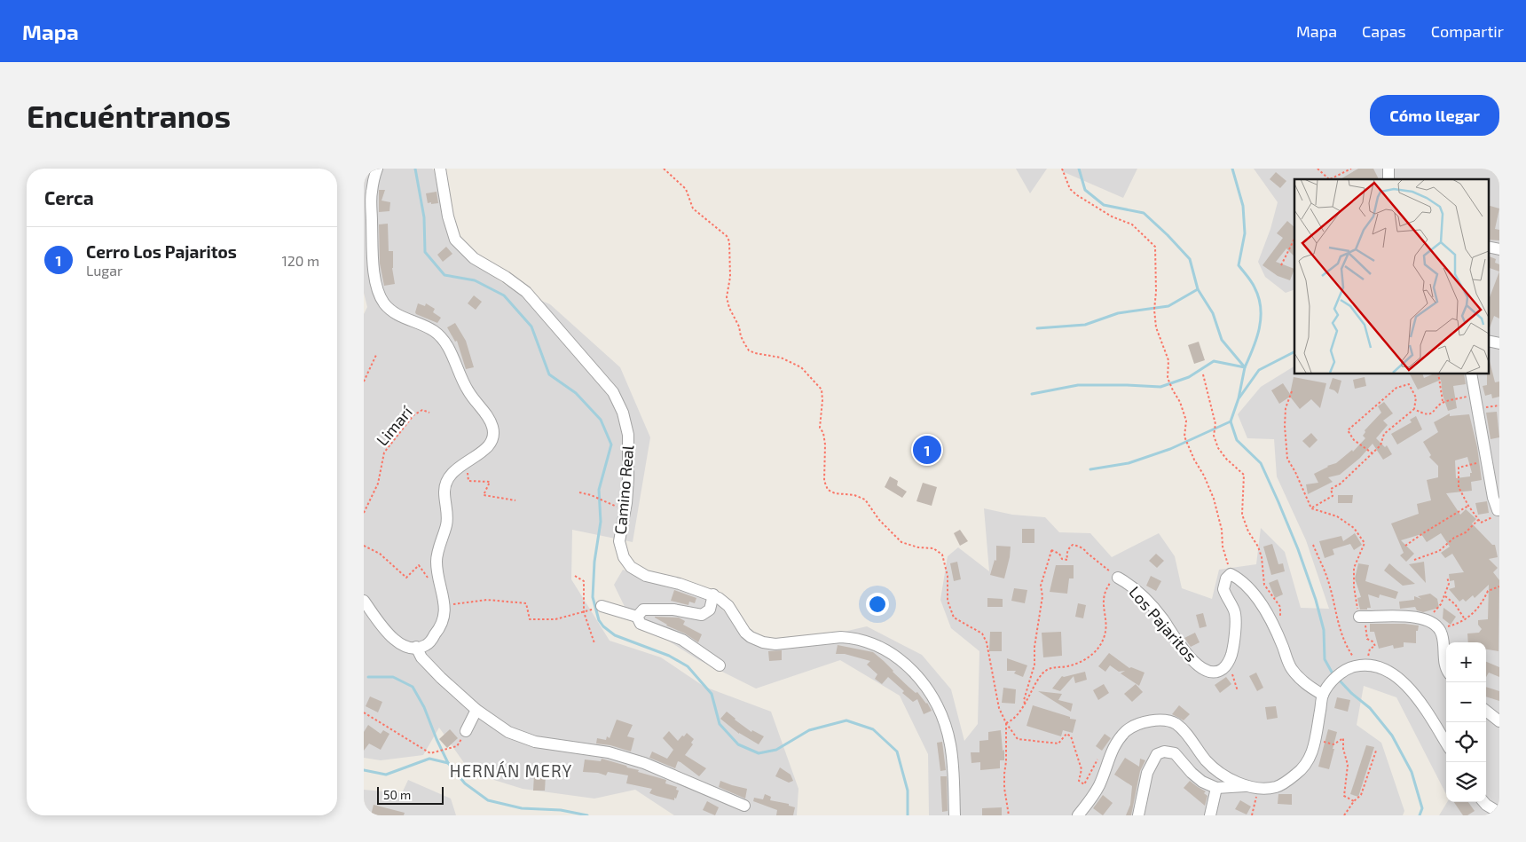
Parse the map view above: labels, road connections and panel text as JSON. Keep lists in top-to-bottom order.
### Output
{
  "streets": {
    "street": ["Camino Real", "Los Pajaritos"],
    "path": ["Limarí"]
  },
  "districts": ["HERNÁN MERY"],
  "scale_bar": "50 m",
  "page": {
    "header": "Mapa",
    "nav": ["Mapa", "Capas", "Compartir"],
    "buttons": "Cómo llegar",
    "title": "Encuéntranos",
    "heading": "Cerca",
    "list": [
      {
        "mark": "1",
        "name": "Cerro Los Pajaritos",
        "note": "Lugar",
        "value": "120 m"
      }
    ],
    "pins": "1",
    "map_buttons": ["+", "−"],
    "scale": "50 m"
  }
}
